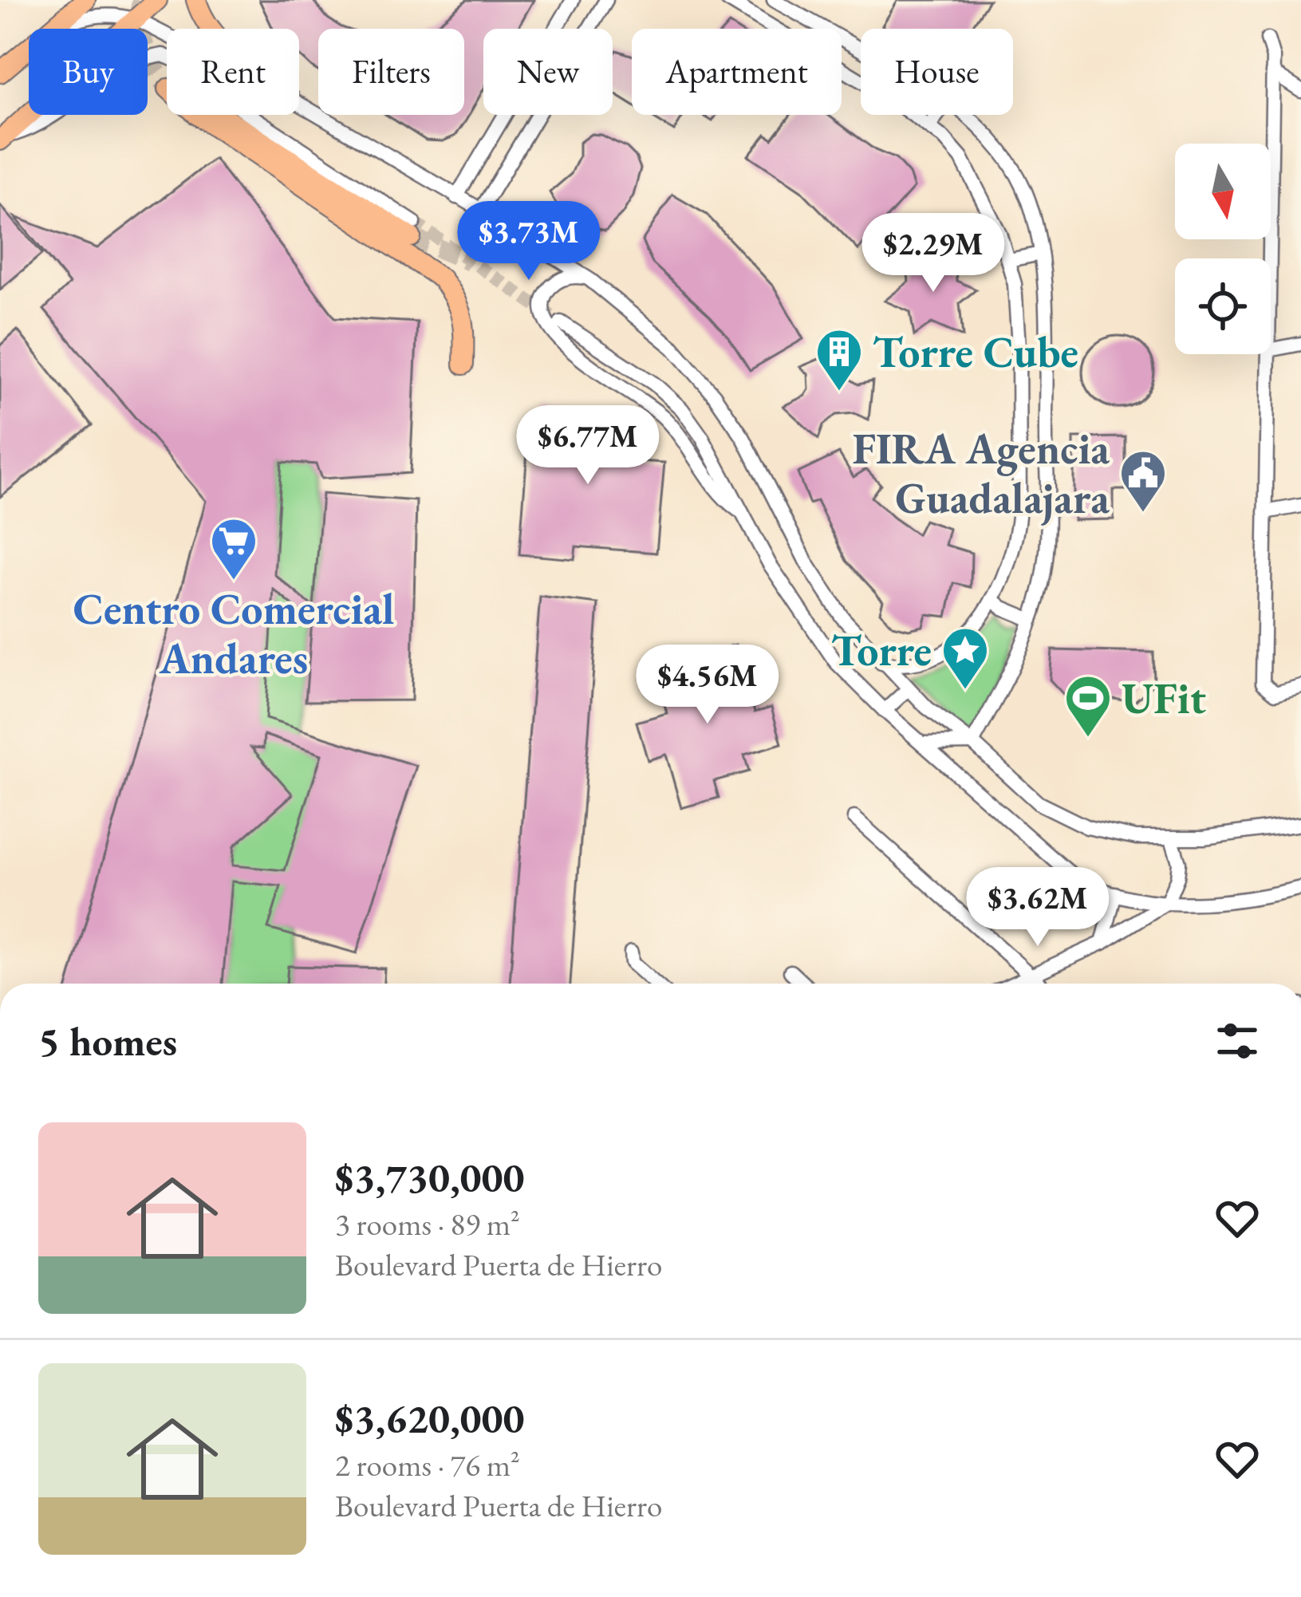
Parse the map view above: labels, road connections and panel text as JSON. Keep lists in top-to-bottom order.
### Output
{
  "places": {
    "building": ["Torre Cube"],
    "public building": ["FIRA Agencia Guadalajara"],
    "supermarket": ["Centro Comercial Andares"],
    "place": ["Torre"],
    "sports": ["UFit"]
  },
  "north": "bottom",
  "page": {
    "chip": [
      "Buy",
      "Rent",
      "Filters",
      "New",
      "Apartment",
      "House"
    ],
    "price": [
      "$3.73M",
      "$2.29M",
      "$6.77M",
      "$4.56M",
      "$3.62M"
    ],
    "heading": "5 homes",
    "list": [
      {
        "name": "$3,730,000",
        "note": "3 rooms · 89 m² · Boulevard Puerta de Hierro"
      },
      {
        "name": "$3,620,000",
        "note": "2 rooms · 76 m² · Boulevard Puerta de Hierro"
      }
    ]
  }
}
